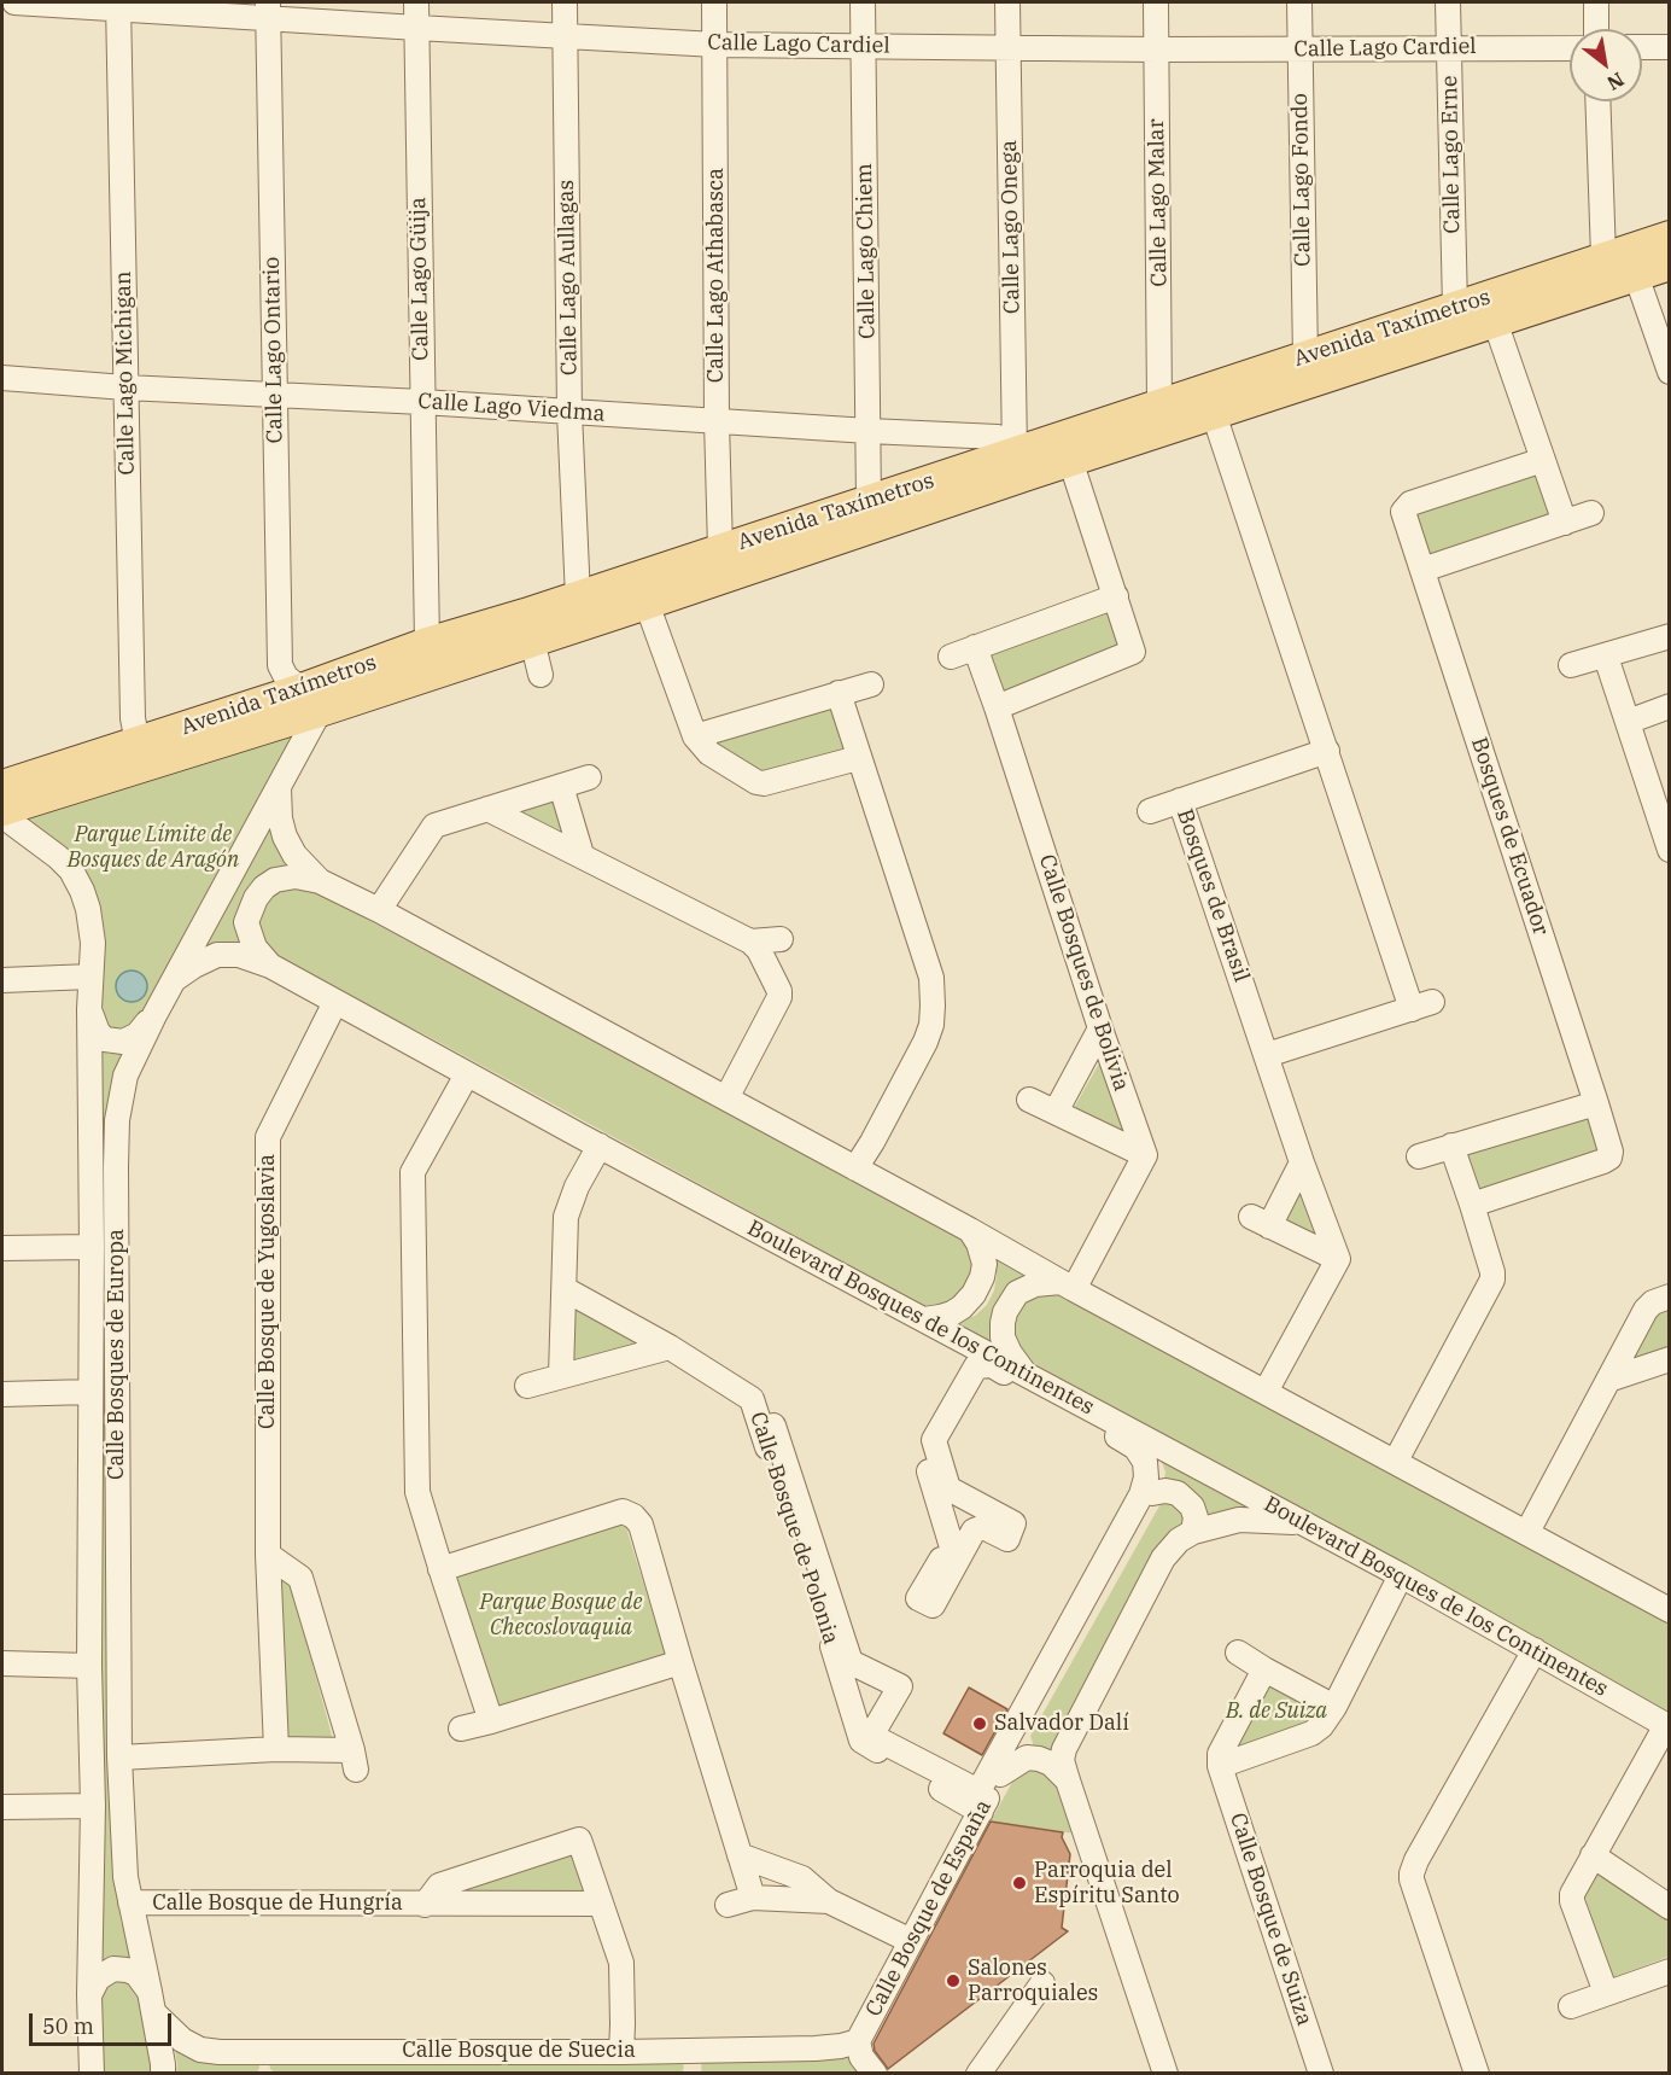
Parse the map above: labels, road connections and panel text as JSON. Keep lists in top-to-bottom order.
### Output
{
  "streets": {
    "main road": ["Avenida Taxímetros"],
    "street": [
      "Calle Lago Cardiel",
      "Calle Lago Erne",
      "Calle Lago Fondo",
      "Calle Lago Malar",
      "Calle Lago Onega",
      "Calle Lago Chiem",
      "Calle Lago Athabasca",
      "Calle Lago Aullagas",
      "Calle Lago Güija",
      "Calle Lago Ontario",
      "Calle Lago Michigan",
      "Calle Lago Viedma",
      "Bosques de Ecuador",
      "Bosques de Brasil",
      "Calle Bosques de Bolivia",
      "Calle Bosque de Yugoslavia",
      "Boulevard Bosques de los Continentes",
      "Calle Bosques de Europa",
      "Calle Bosque de Polonia",
      "Calle Bosque de Hungría",
      "Calle Bosque de España",
      "Calle Bosque de Suiza",
      "Calle Bosque de Suecia"
    ]
  },
  "crossings": [
    ["Calle Lago Cardiel", "Calle Lago Erne"],
    ["Calle Lago Cardiel", "Calle Lago Fondo"],
    ["Calle Lago Cardiel", "Calle Lago Malar"],
    ["Calle Lago Cardiel", "Calle Lago Onega"],
    ["Calle Lago Cardiel", "Calle Lago Chiem"],
    ["Calle Lago Cardiel", "Calle Lago Athabasca"],
    ["Calle Lago Cardiel", "Calle Lago Aullagas"],
    ["Calle Lago Cardiel", "Calle Lago Güija"],
    ["Calle Lago Cardiel", "Calle Lago Ontario"],
    ["Calle Lago Cardiel", "Calle Lago Michigan"],
    ["Calle Lago Erne", "Avenida Taxímetros"],
    ["Calle Lago Fondo", "Avenida Taxímetros"],
    ["Calle Lago Malar", "Avenida Taxímetros"],
    ["Calle Lago Onega", "Avenida Taxímetros"],
    ["Calle Lago Onega", "Calle Lago Viedma"],
    ["Calle Lago Chiem", "Avenida Taxímetros"],
    ["Calle Lago Chiem", "Calle Lago Viedma"],
    ["Calle Lago Athabasca", "Avenida Taxímetros"],
    ["Calle Lago Athabasca", "Calle Lago Viedma"],
    ["Calle Lago Aullagas", "Avenida Taxímetros"],
    ["Calle Lago Aullagas", "Calle Lago Viedma"],
    ["Calle Lago Güija", "Avenida Taxímetros"],
    ["Calle Lago Güija", "Calle Lago Viedma"],
    ["Avenida Taxímetros", "Calle Lago Ontario"],
    ["Avenida Taxímetros", "Calle Lago Michigan"],
    ["Avenida Taxímetros", "Calle Lago Viedma"],
    ["Avenida Taxímetros", "Calle Bosques de Europa"],
    ["Calle Lago Ontario", "Calle Lago Viedma"],
    ["Calle Lago Ontario", "Calle Bosques de Europa"],
    ["Calle Lago Michigan", "Calle Lago Viedma"],
    ["Calle Bosque de Yugoslavia", "Boulevard Bosques de los Continentes"],
    ["Boulevard Bosques de los Continentes", "Calle Bosques de Europa"],
    ["Calle Bosques de Europa", "Calle Bosque de Hungría"],
    ["Calle Bosques de Europa", "Calle Bosque de Suecia"],
    ["Calle Bosque de Hungría", "Calle Bosque de Suecia"],
    ["Calle Bosque de España", "Calle Bosque de Suecia"]
  ],
  "parks": ["Parque Límite de Bosques de Aragón", "Parque Bosque de Checoslovaquia", "B. de Suiza"],
  "places": ["Salvador Dalí", "Parroquia del Espíritu Santo", "Salones Parroquiales"],
  "scale_bar": "50 m",
  "north": "bottom right"
}
